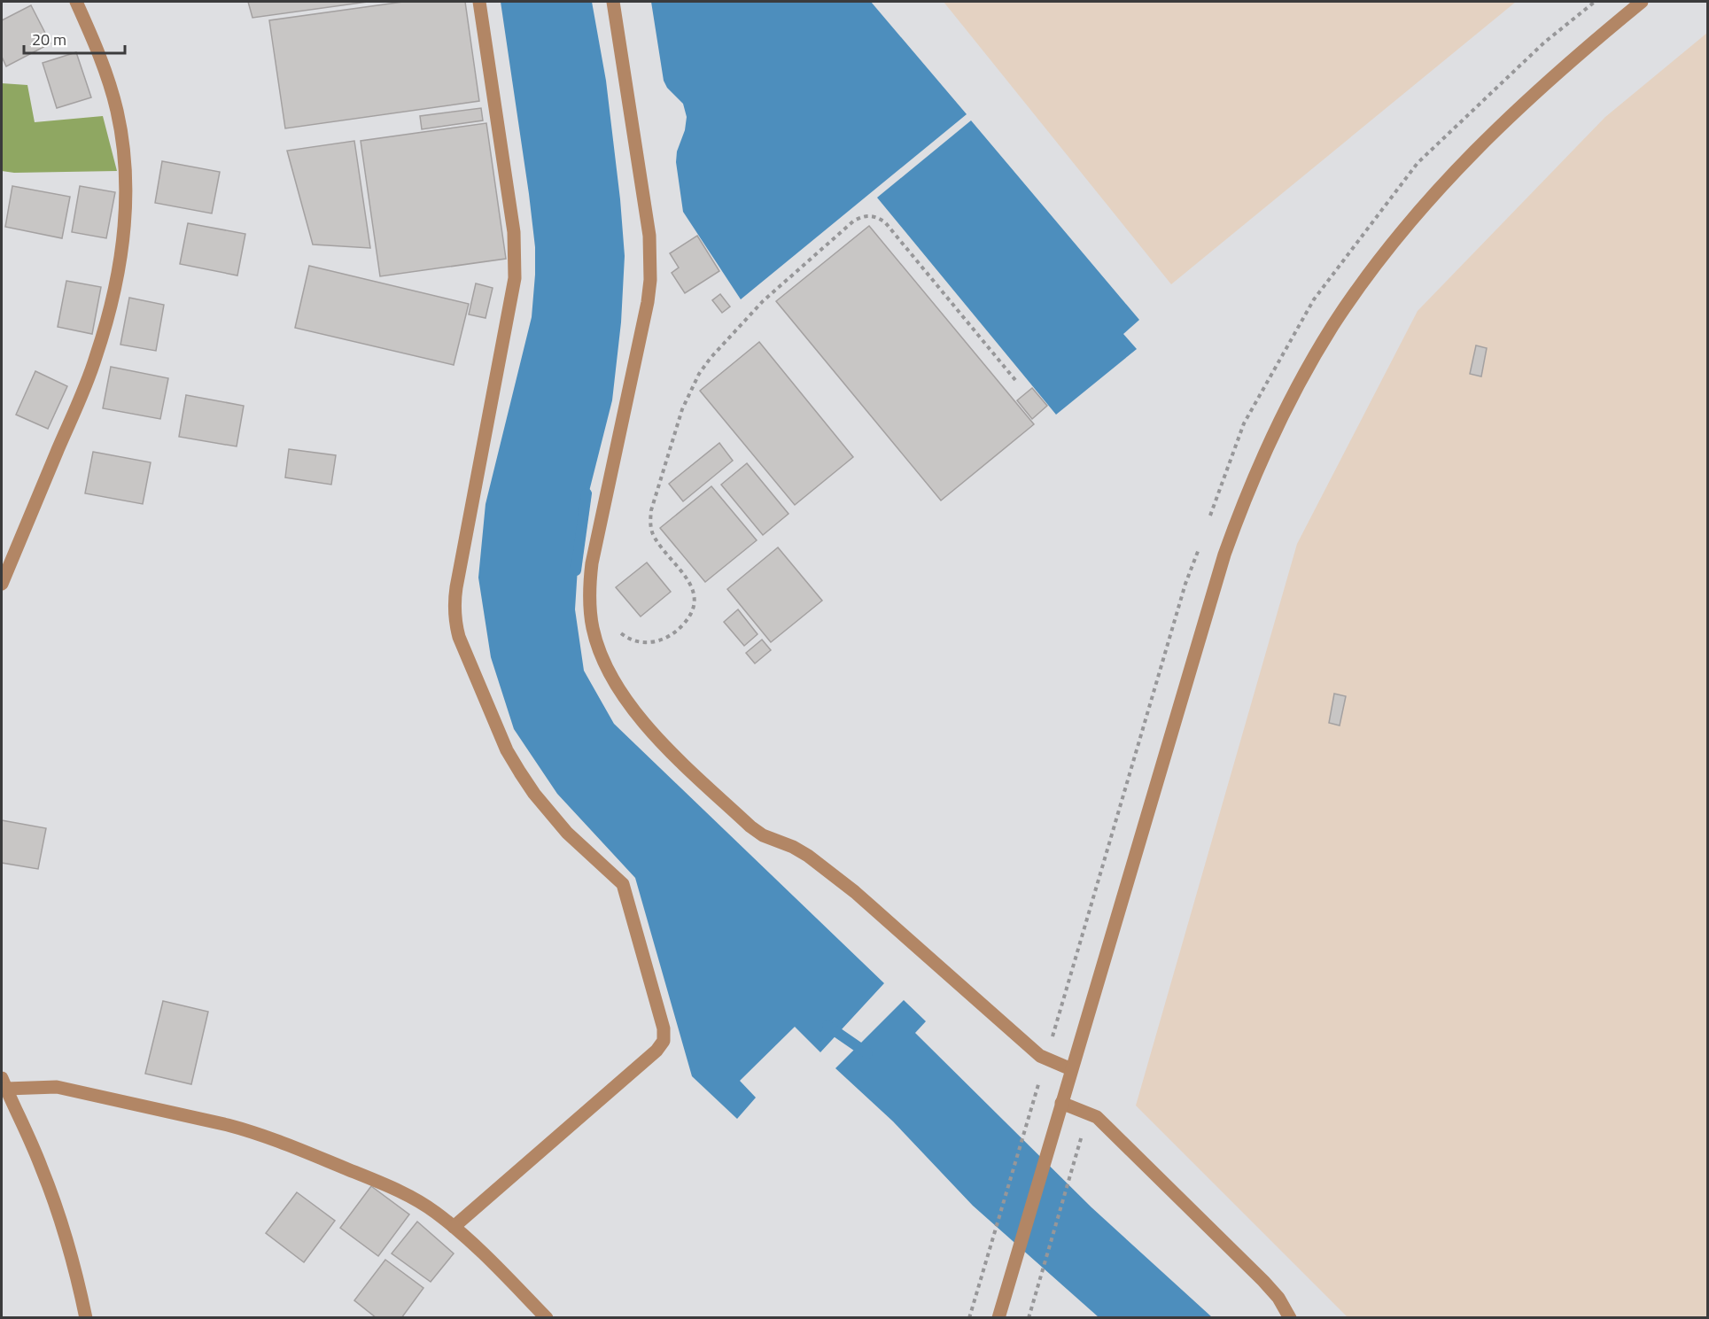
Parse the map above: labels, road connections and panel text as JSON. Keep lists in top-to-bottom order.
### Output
{
  "scale_bar": "20 m"
}
